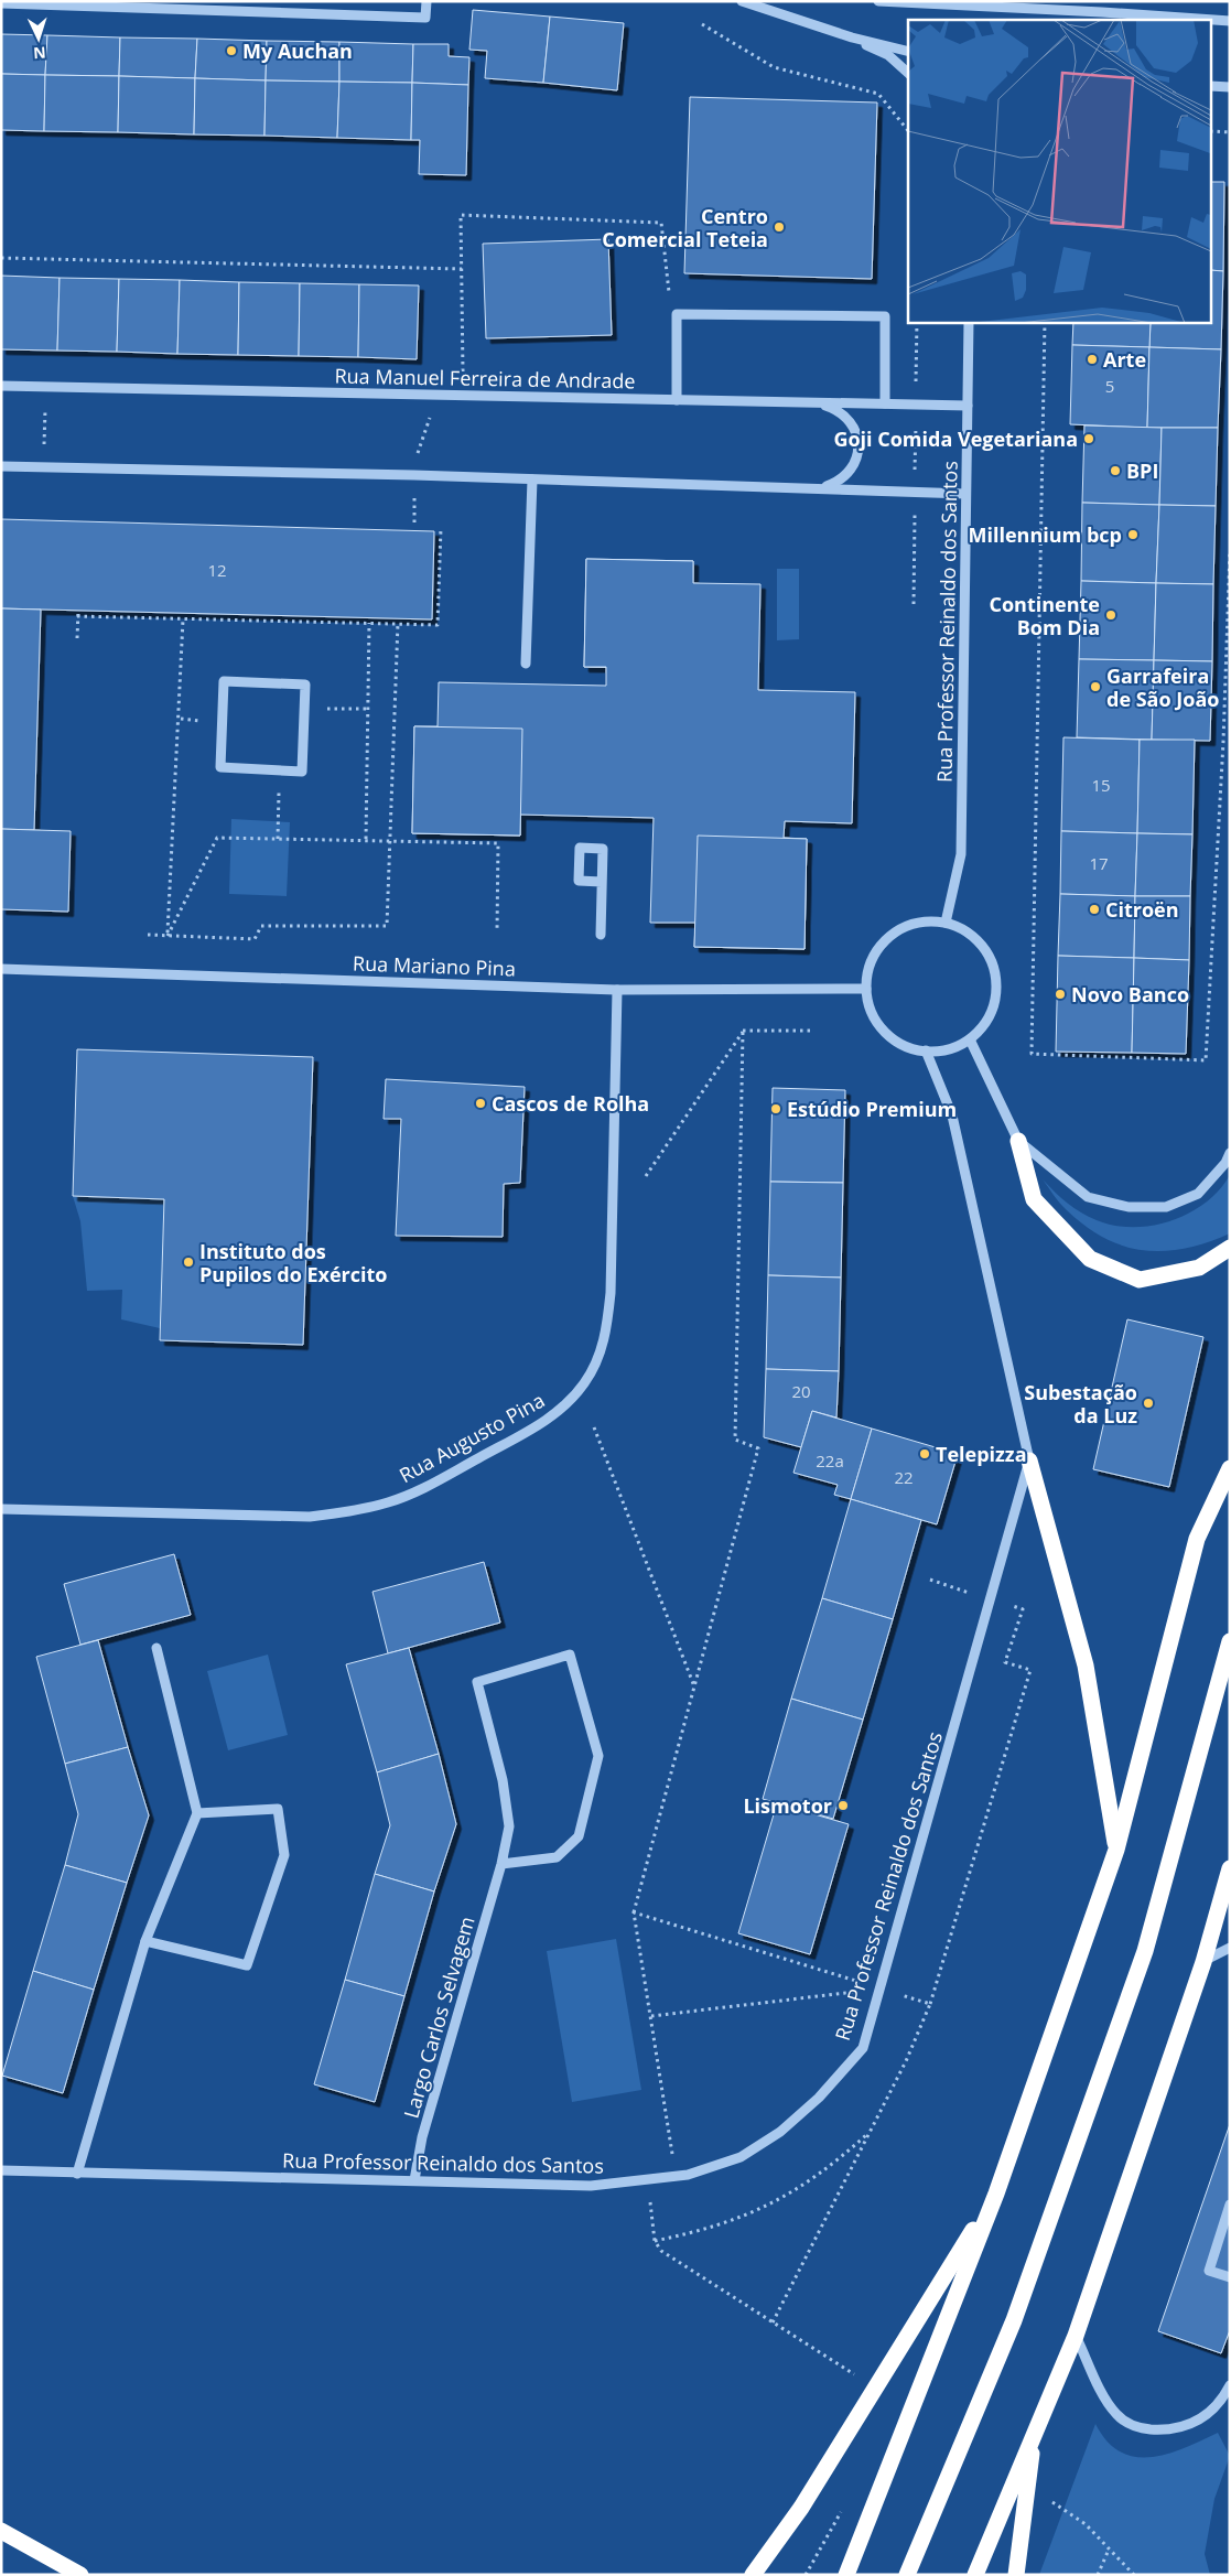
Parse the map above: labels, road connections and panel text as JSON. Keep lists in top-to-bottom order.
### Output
{
  "streets": {
    "street": [
      "Rua Manuel Ferreira de Andrade",
      "Rua Professor Reinaldo dos Santos",
      "Rua Mariano Pina",
      "Rua Augusto Pina",
      "Largo Carlos Selvagem"
    ]
  },
  "crossings": [
    ["Rua Manuel Ferreira de Andrade", "Rua Professor Reinaldo dos Santos"],
    ["Rua Professor Reinaldo dos Santos", "Rua Mariano Pina"],
    ["Rua Professor Reinaldo dos Santos", "Largo Carlos Selvagem"],
    ["Rua Mariano Pina", "Rua Augusto Pina"]
  ],
  "places": [
    "My Auchan",
    "Centro Comercial Teteia",
    "Arte",
    "Goji Comida Vegetariana",
    "BPI",
    "Millennium bcp",
    "Continente Bom Dia",
    "Garrafeira de São João",
    "Citroën",
    "Novo Banco",
    "Cascos de Rolha",
    "Estúdio Premium",
    "Instituto dos Pupilos do Exército",
    "Subestação da Luz",
    "Telepizza",
    "Lismotor"
  ],
  "house_numbers": [
    "5",
    "12",
    "15",
    "17",
    "20",
    "22a",
    "22"
  ],
  "north": "bottom"
}
